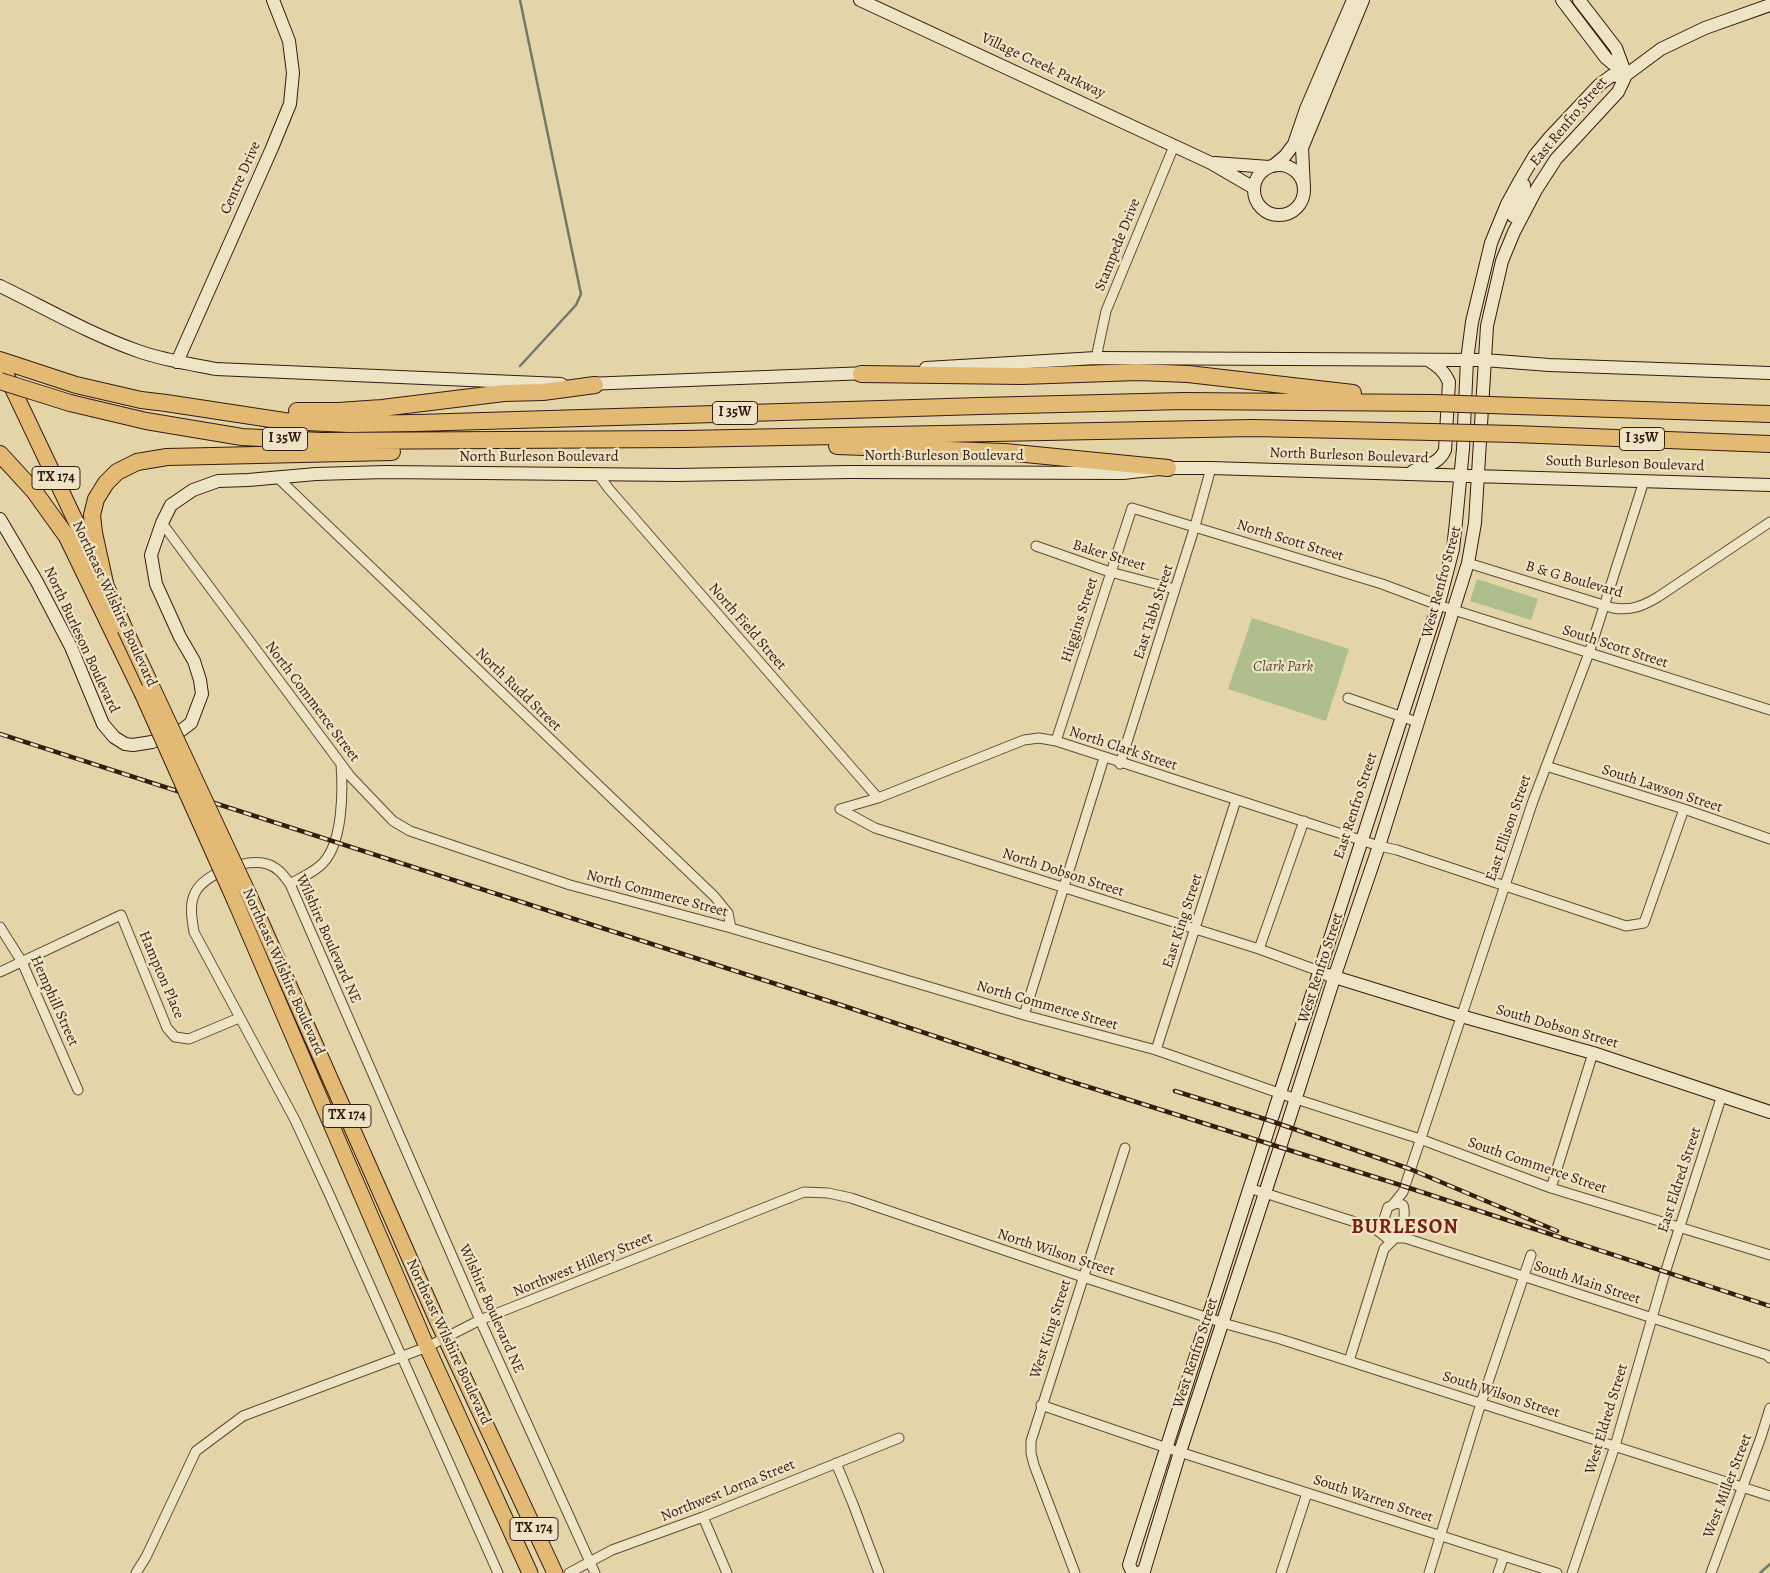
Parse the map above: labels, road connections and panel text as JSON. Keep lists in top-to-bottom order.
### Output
{
  "streets": {
    "highway": ["I 35W"],
    "main road": [
      "Village Creek Parkway",
      "East Renfro Street",
      "Centre Drive",
      "North Burleson Boulevard",
      "South Burleson Boulevard",
      "TX 174",
      "West Renfro Street",
      "Northeast Wilshire Boulevard",
      "South Dobson Street"
    ],
    "street": [
      "Stampede Drive",
      "North Scott Street",
      "Baker Street",
      "B & G Boulevard",
      "East Tabb Street",
      "Higgins Street",
      "North Field Street",
      "South Scott Street",
      "North Rudd Street",
      "North Commerce Street",
      "North Clark Street",
      "South Lawson Street",
      "East Ellison Street",
      "North Dobson Street",
      "East King Street",
      "Wilshire Boulevard NE",
      "Hampton Place",
      "Hemphill Street",
      "South Commerce Street",
      "East Eldred Street",
      "North Wilson Street",
      "Northwest Hillery Street",
      "South Main Street",
      "West King Street",
      "South Wilson Street",
      "West Eldred Street",
      "West Miller Street",
      "Northwest Lorna Street",
      "South Warren Street"
    ]
  },
  "crossings": [
    ["Village Creek Parkway", "Stampede Drive"],
    ["East Renfro Street", "North Burleson Boulevard"],
    ["East Renfro Street", "North Scott Street"],
    ["East Renfro Street", "West Renfro Street"],
    ["East Renfro Street", "North Commerce Street"],
    ["East Renfro Street", "North Clark Street"],
    ["East Renfro Street", "North Dobson Street"],
    ["East Renfro Street", "South Dobson Street"],
    ["I 35W", "Northeast Wilshire Boulevard"],
    ["North Burleson Boulevard", "South Burleson Boulevard"],
    ["North Burleson Boulevard", "West Renfro Street"],
    ["North Burleson Boulevard", "East Tabb Street"],
    ["North Burleson Boulevard", "North Field Street"],
    ["North Burleson Boulevard", "North Rudd Street"],
    ["North Burleson Boulevard", "North Commerce Street"],
    ["South Burleson Boulevard", "West Renfro Street"],
    ["South Burleson Boulevard", "East Ellison Street"],
    ["North Scott Street", "West Renfro Street"],
    ["North Scott Street", "East Tabb Street"],
    ["North Scott Street", "Higgins Street"],
    ["North Scott Street", "South Scott Street"],
    ["Baker Street", "East Tabb Street"],
    ["Baker Street", "Higgins Street"],
    ["B & G Boulevard", "West Renfro Street"],
    ["B & G Boulevard", "East Ellison Street"],
    ["West Renfro Street", "South Scott Street"],
    ["West Renfro Street", "North Commerce Street"],
    ["West Renfro Street", "North Clark Street"],
    ["West Renfro Street", "South Dobson Street"],
    ["West Renfro Street", "South Commerce Street"],
    ["West Renfro Street", "North Wilson Street"],
    ["West Renfro Street", "South Wilson Street"],
    ["West Renfro Street", "South Warren Street"],
    ["Northeast Wilshire Boulevard", "Northwest Hillery Street"],
    ["East Tabb Street", "North Clark Street"],
    ["Higgins Street", "North Clark Street"],
    ["North Field Street", "North Clark Street"],
    ["North Field Street", "North Dobson Street"],
    ["South Scott Street", "East Ellison Street"],
    ["North Rudd Street", "North Commerce Street"],
    ["North Commerce Street", "East King Street"],
    ["North Commerce Street", "South Commerce Street"],
    ["North Clark Street", "South Lawson Street"],
    ["North Clark Street", "East Ellison Street"],
    ["North Clark Street", "North Dobson Street"],
    ["North Clark Street", "East King Street"],
    ["South Lawson Street", "East Ellison Street"],
    ["East Ellison Street", "South Dobson Street"],
    ["East Ellison Street", "South Commerce Street"],
    ["East Ellison Street", "South Main Street"],
    ["North Dobson Street", "East King Street"],
    ["North Dobson Street", "South Dobson Street"],
    ["Wilshire Boulevard NE", "Hampton Place"],
    ["Wilshire Boulevard NE", "Northwest Hillery Street"],
    ["Wilshire Boulevard NE", "Northwest Lorna Street"],
    ["Hampton Place", "Hemphill Street"],
    ["South Dobson Street", "East Eldred Street"],
    ["South Commerce Street", "East Eldred Street"],
    ["East Eldred Street", "West Eldred Street"],
    ["North Wilson Street", "Northwest Hillery Street"],
    ["North Wilson Street", "West King Street"],
    ["North Wilson Street", "South Wilson Street"],
    ["South Main Street", "West Eldred Street"],
    ["West King Street", "South Warren Street"],
    ["South Wilson Street", "West Eldred Street"],
    ["South Wilson Street", "West Miller Street"]
  ],
  "districts": ["BURLESON"],
  "parks": ["Clark Park"]
}
